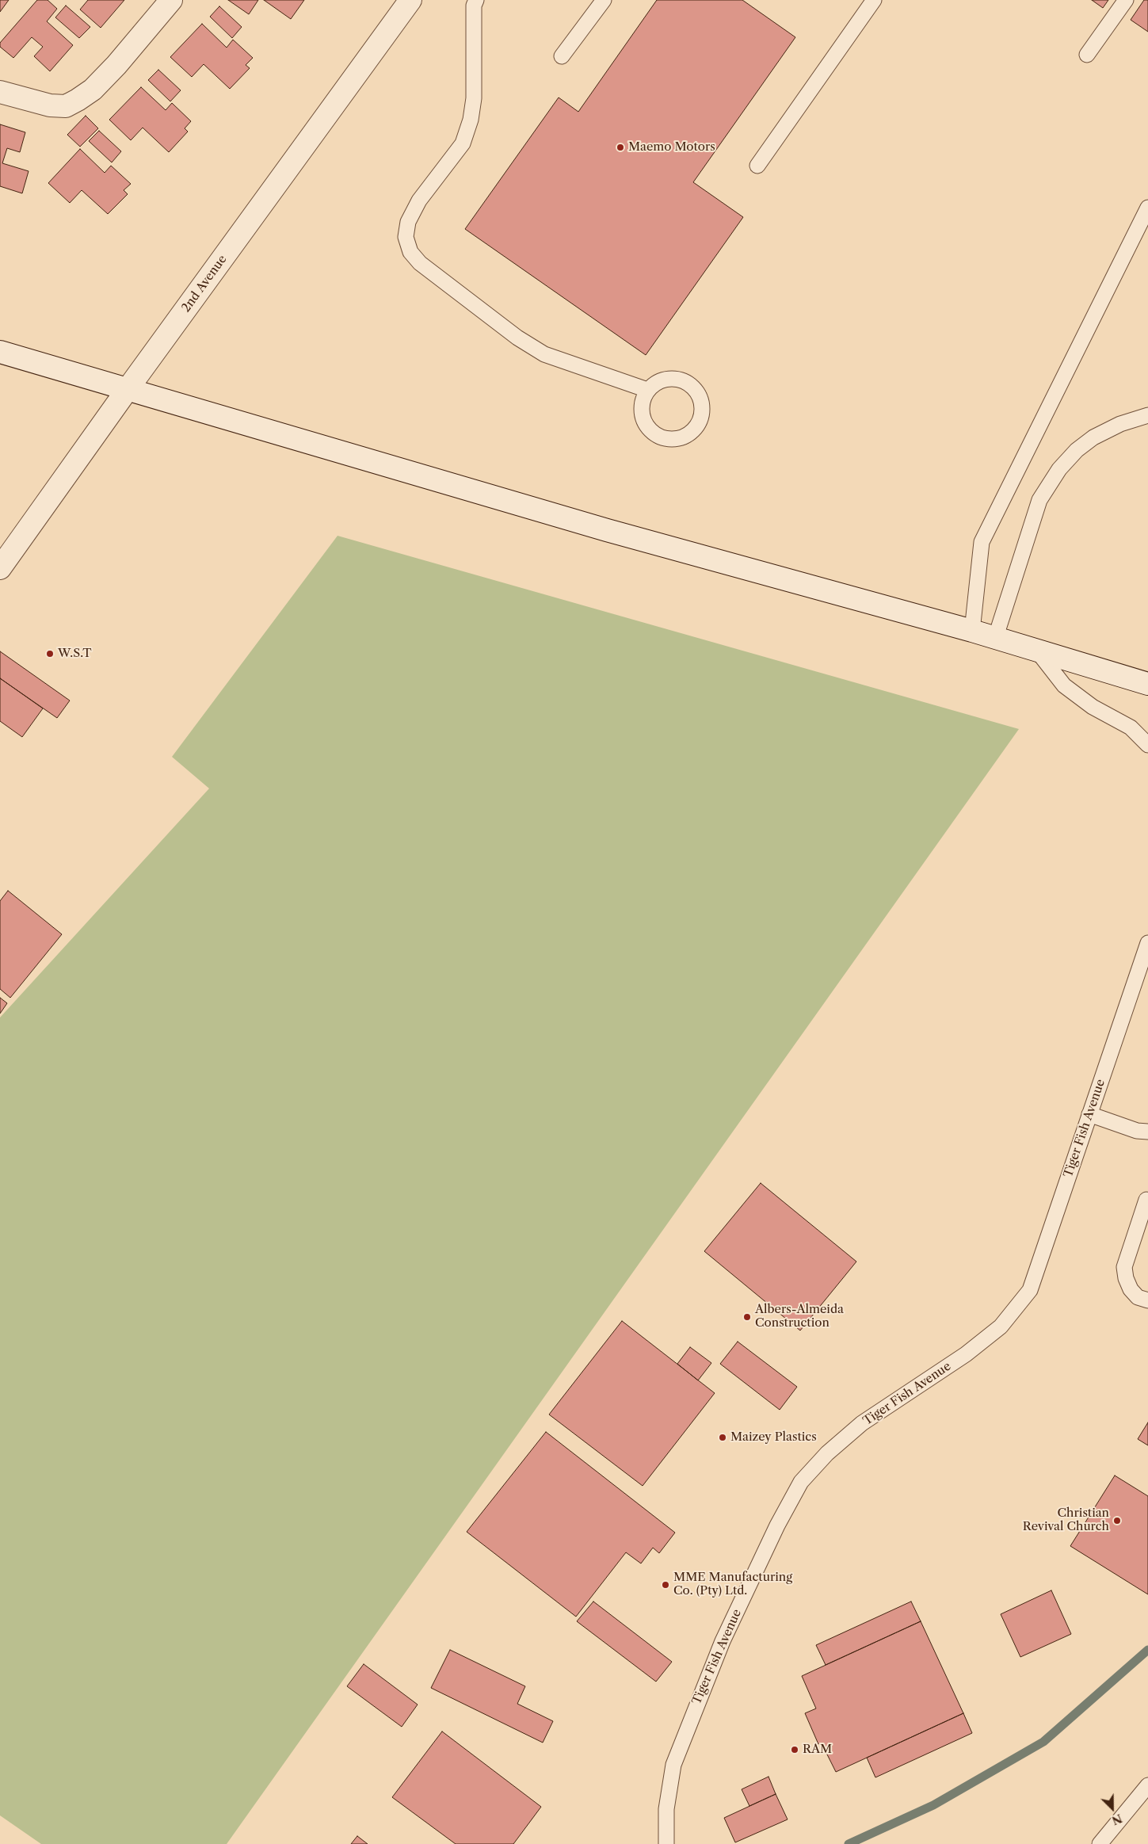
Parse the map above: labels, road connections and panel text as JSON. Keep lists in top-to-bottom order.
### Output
{
  "streets": {
    "main road": ["2nd Avenue"],
    "lane": ["Tiger Fish Avenue"]
  },
  "places": [
    "Maemo Motors",
    "W.S.T",
    "Albers-Almeida Construction",
    "Maizey Plastics",
    "Christian Revival Church",
    "MME Manufacturing Co. (Pty) Ltd.",
    "RAM"
  ],
  "north": "bottom right"
}
